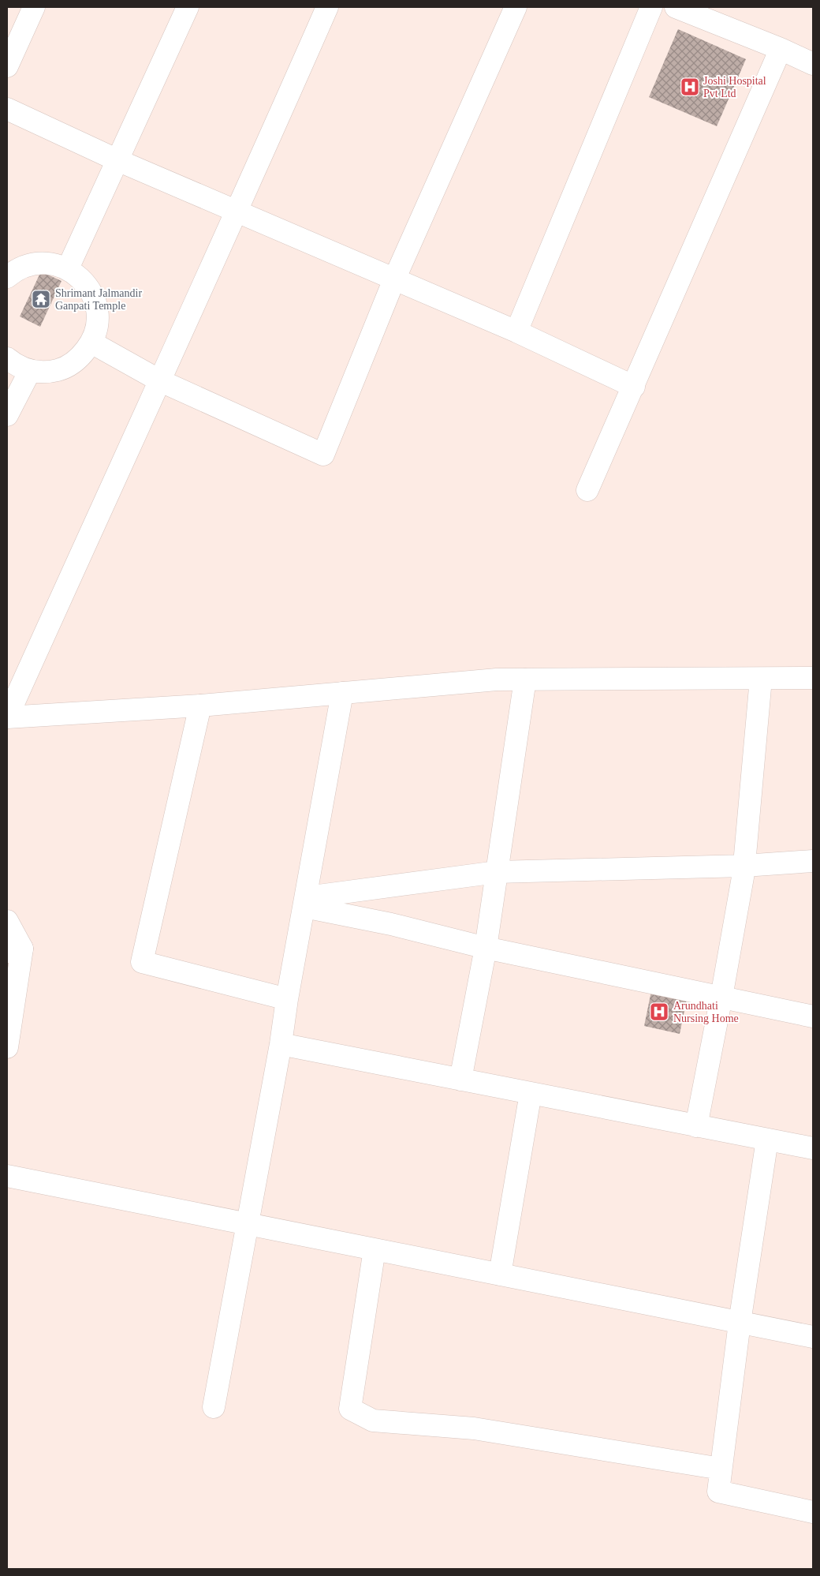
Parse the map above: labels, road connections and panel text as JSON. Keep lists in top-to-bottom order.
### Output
{
  "places": {
    "hospital": ["Joshi Hospital Pvt Ltd", "Arundhati Nursing Home"],
    "temple": ["Shrimant Jalmandir Ganpati Temple"]
  }
}
